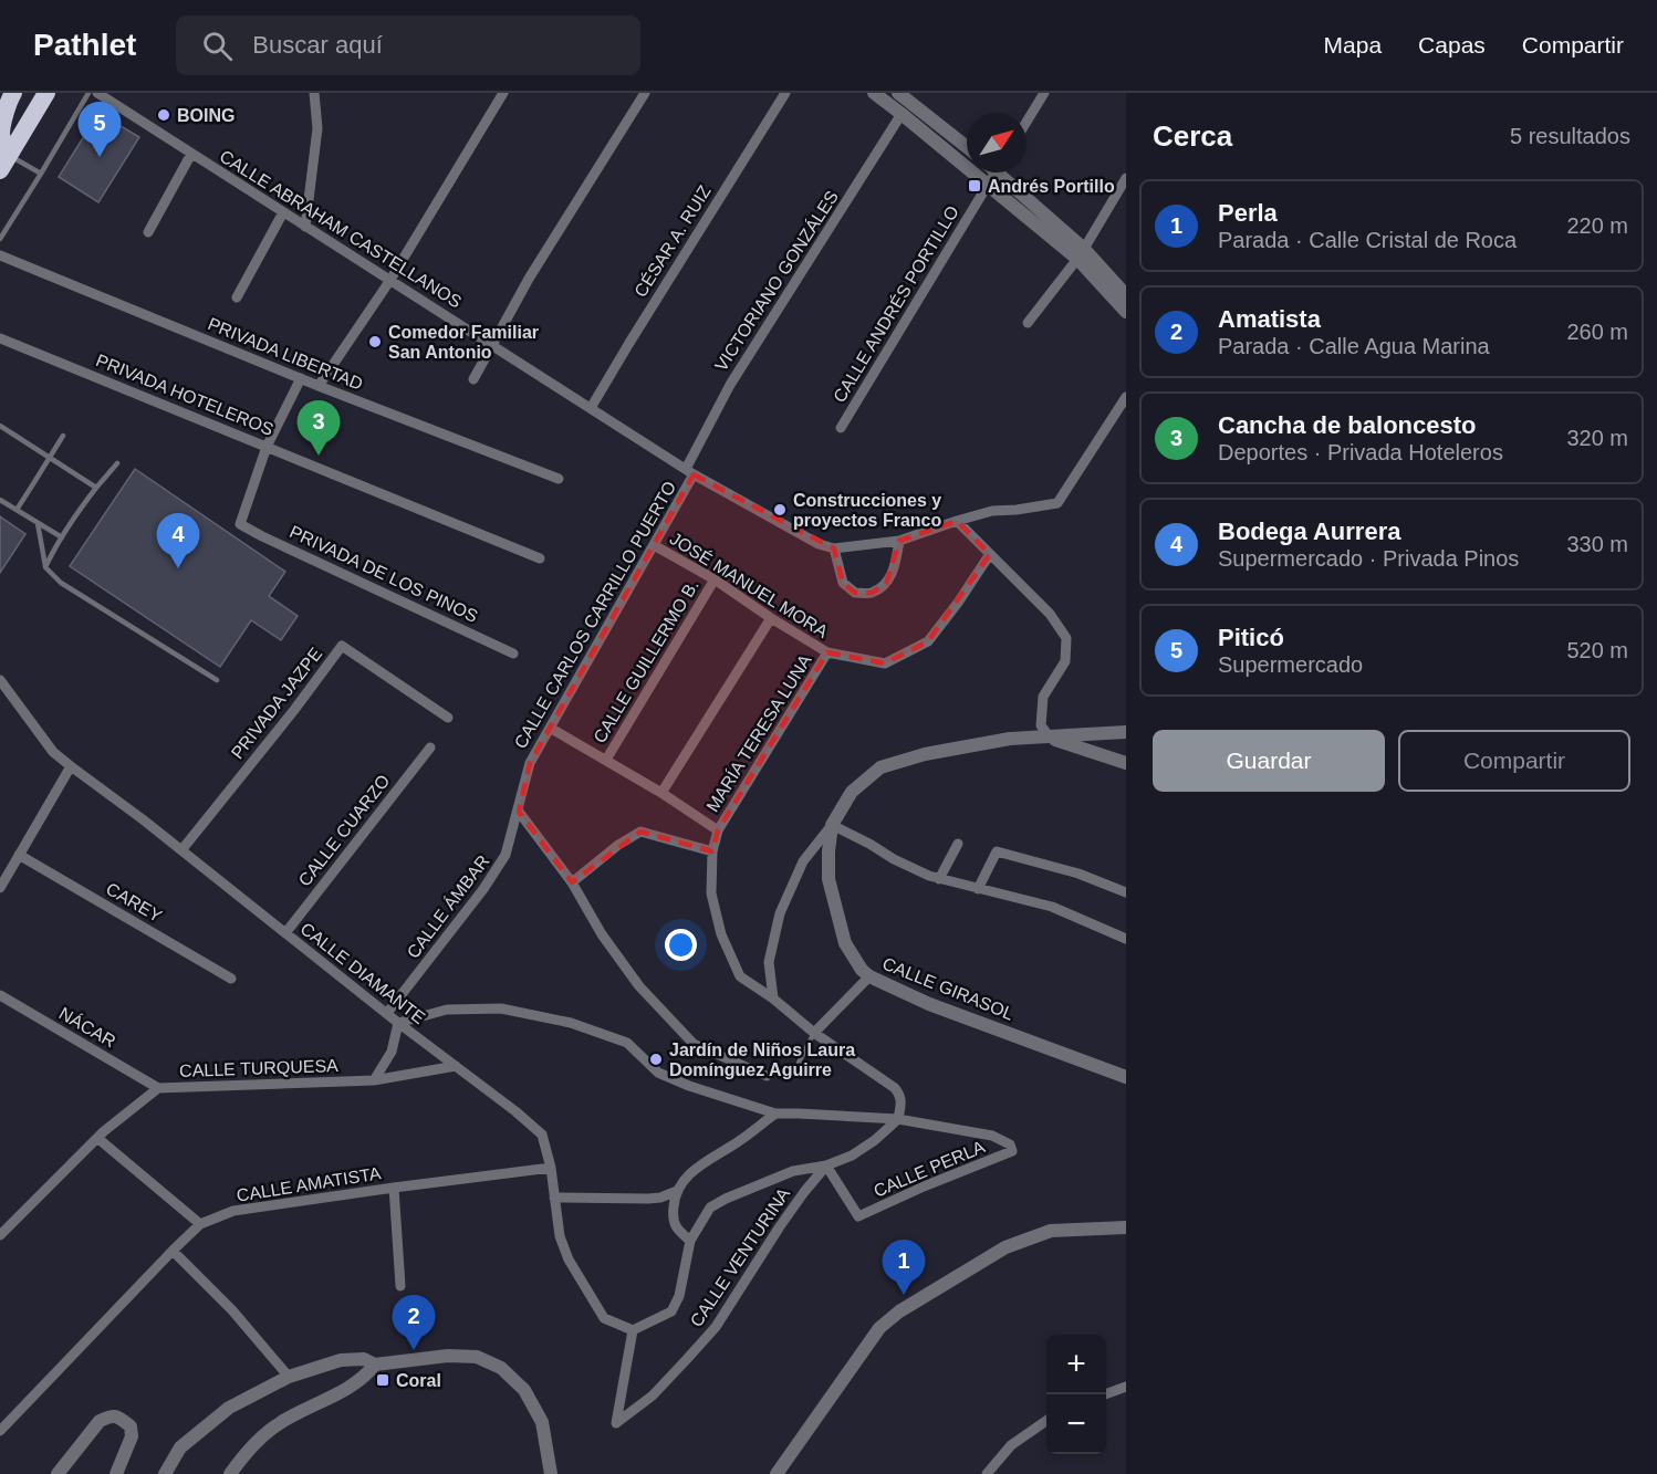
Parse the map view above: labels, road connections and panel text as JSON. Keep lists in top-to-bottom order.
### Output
{
  "streets": {
    "street": [
      "CALLE ABRAHAM CASTELLANOS",
      "CÉSAR A. RUIZ",
      "VICTORIANO GONZÁLES",
      "CALLE ANDRÉS PORTILLO",
      "PRIVADA LIBERTAD",
      "PRIVADA HOTELEROS",
      "PRIVADA DE LOS PINOS",
      "JOSÉ MANUEL MORA",
      "CALLE CARLOS CARRILLO PUERTO",
      "CALLE GUILLERMO B.",
      "PRIVADA JAZPE",
      "MARÍA TERESA LUNA",
      "CALLE CUARZO",
      "CAREY",
      "CALLE ÁMBAR",
      "CALLE DIAMANTE",
      "CALLE GIRASOL",
      "NÁCAR",
      "CALLE TURQUESA",
      "CALLE PERLA",
      "CALLE AMATISTA",
      "CALLE VENTURINA"
    ]
  },
  "crossings": [
    ["CALLE ABRAHAM CASTELLANOS", "CÉSAR A. RUIZ"],
    ["CALLE ABRAHAM CASTELLANOS", "VICTORIANO GONZÁLES"],
    ["CALLE ABRAHAM CASTELLANOS", "CALLE CARLOS CARRILLO PUERTO"],
    ["VICTORIANO GONZÁLES", "CALLE CARLOS CARRILLO PUERTO"],
    ["PRIVADA HOTELEROS", "PRIVADA DE LOS PINOS"],
    ["JOSÉ MANUEL MORA", "CALLE CARLOS CARRILLO PUERTO"],
    ["JOSÉ MANUEL MORA", "CALLE GUILLERMO B."],
    ["JOSÉ MANUEL MORA", "MARÍA TERESA LUNA"],
    ["CALLE CARLOS CARRILLO PUERTO", "CALLE ÁMBAR"],
    ["PRIVADA JAZPE", "CALLE DIAMANTE"],
    ["MARÍA TERESA LUNA", "CALLE PERLA"],
    ["MARÍA TERESA LUNA", "CALLE VENTURINA"],
    ["CALLE CUARZO", "CALLE DIAMANTE"],
    ["CALLE ÁMBAR", "CALLE DIAMANTE"],
    ["CALLE DIAMANTE", "CALLE TURQUESA"],
    ["CALLE DIAMANTE", "CALLE AMATISTA"],
    ["CALLE DIAMANTE", "CALLE VENTURINA"],
    ["NÁCAR", "CALLE TURQUESA"],
    ["CALLE PERLA", "CALLE VENTURINA"]
  ],
  "places": {
    "other": [
      "BOING",
      "Comedor Familiar San Antonio",
      "Construcciones y proyectos Franco",
      "Jardín de Niños Laura Domínguez Aguirre"
    ],
    "transit": ["Andrés Portillo", "Coral"]
  },
  "north": "top right",
  "page": {
    "header": "Pathlet",
    "search": "Buscar aquí",
    "nav": ["Mapa", "Capas", "Compartir"],
    "heading": ["Cerca", "5 resultados"],
    "pins": [
      "5",
      "3",
      "4",
      "1",
      "2"
    ],
    "list": [
      {
        "mark": "1",
        "name": "Perla",
        "note": "Parada · Calle Cristal de Roca",
        "value": "220 m"
      },
      {
        "mark": "2",
        "name": "Amatista",
        "note": "Parada · Calle Agua Marina",
        "value": "260 m"
      },
      {
        "mark": "3",
        "name": "Cancha de baloncesto",
        "note": "Deportes · Privada Hoteleros",
        "value": "320 m"
      },
      {
        "mark": "4",
        "name": "Bodega Aurrera",
        "note": "Supermercado · Privada Pinos",
        "value": "330 m"
      },
      {
        "mark": "5",
        "name": "Piticó",
        "note": "Supermercado",
        "value": "520 m"
      }
    ],
    "buttons": ["Guardar", "Compartir"],
    "map_buttons": ["+", "−"]
  }
}
